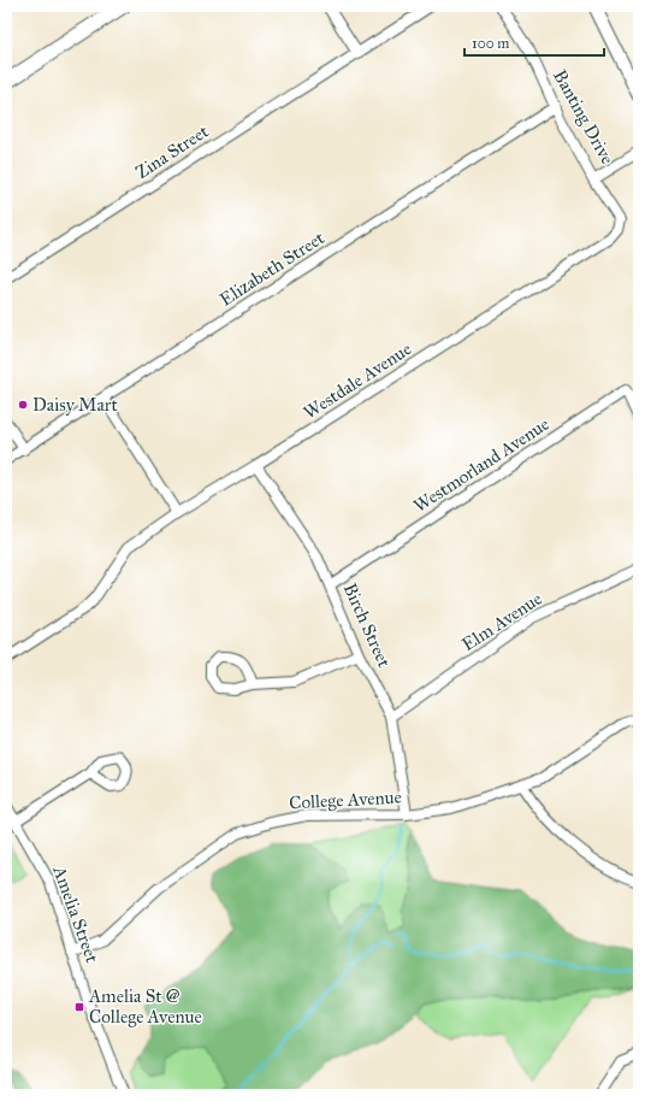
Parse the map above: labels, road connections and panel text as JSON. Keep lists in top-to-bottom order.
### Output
{
  "streets": {
    "street": [
      "Banting Drive",
      "Zina Street",
      "Elizabeth Street",
      "Westdale Avenue",
      "Westmorland Avenue",
      "Elm Avenue",
      "Birch Street",
      "College Avenue",
      "Amelia Street"
    ]
  },
  "crossings": [
    ["Banting Drive", "Elizabeth Street"],
    ["Banting Drive", "Westdale Avenue"],
    ["Westdale Avenue", "Birch Street"],
    ["Westmorland Avenue", "Birch Street"],
    ["Elm Avenue", "Birch Street"],
    ["Birch Street", "College Avenue"],
    ["College Avenue", "Amelia Street"]
  ],
  "places": {
    "other": ["Daisy Mart"],
    "transit": ["Amelia St @ College Avenue"]
  },
  "scale_bar": "100 m"
}
